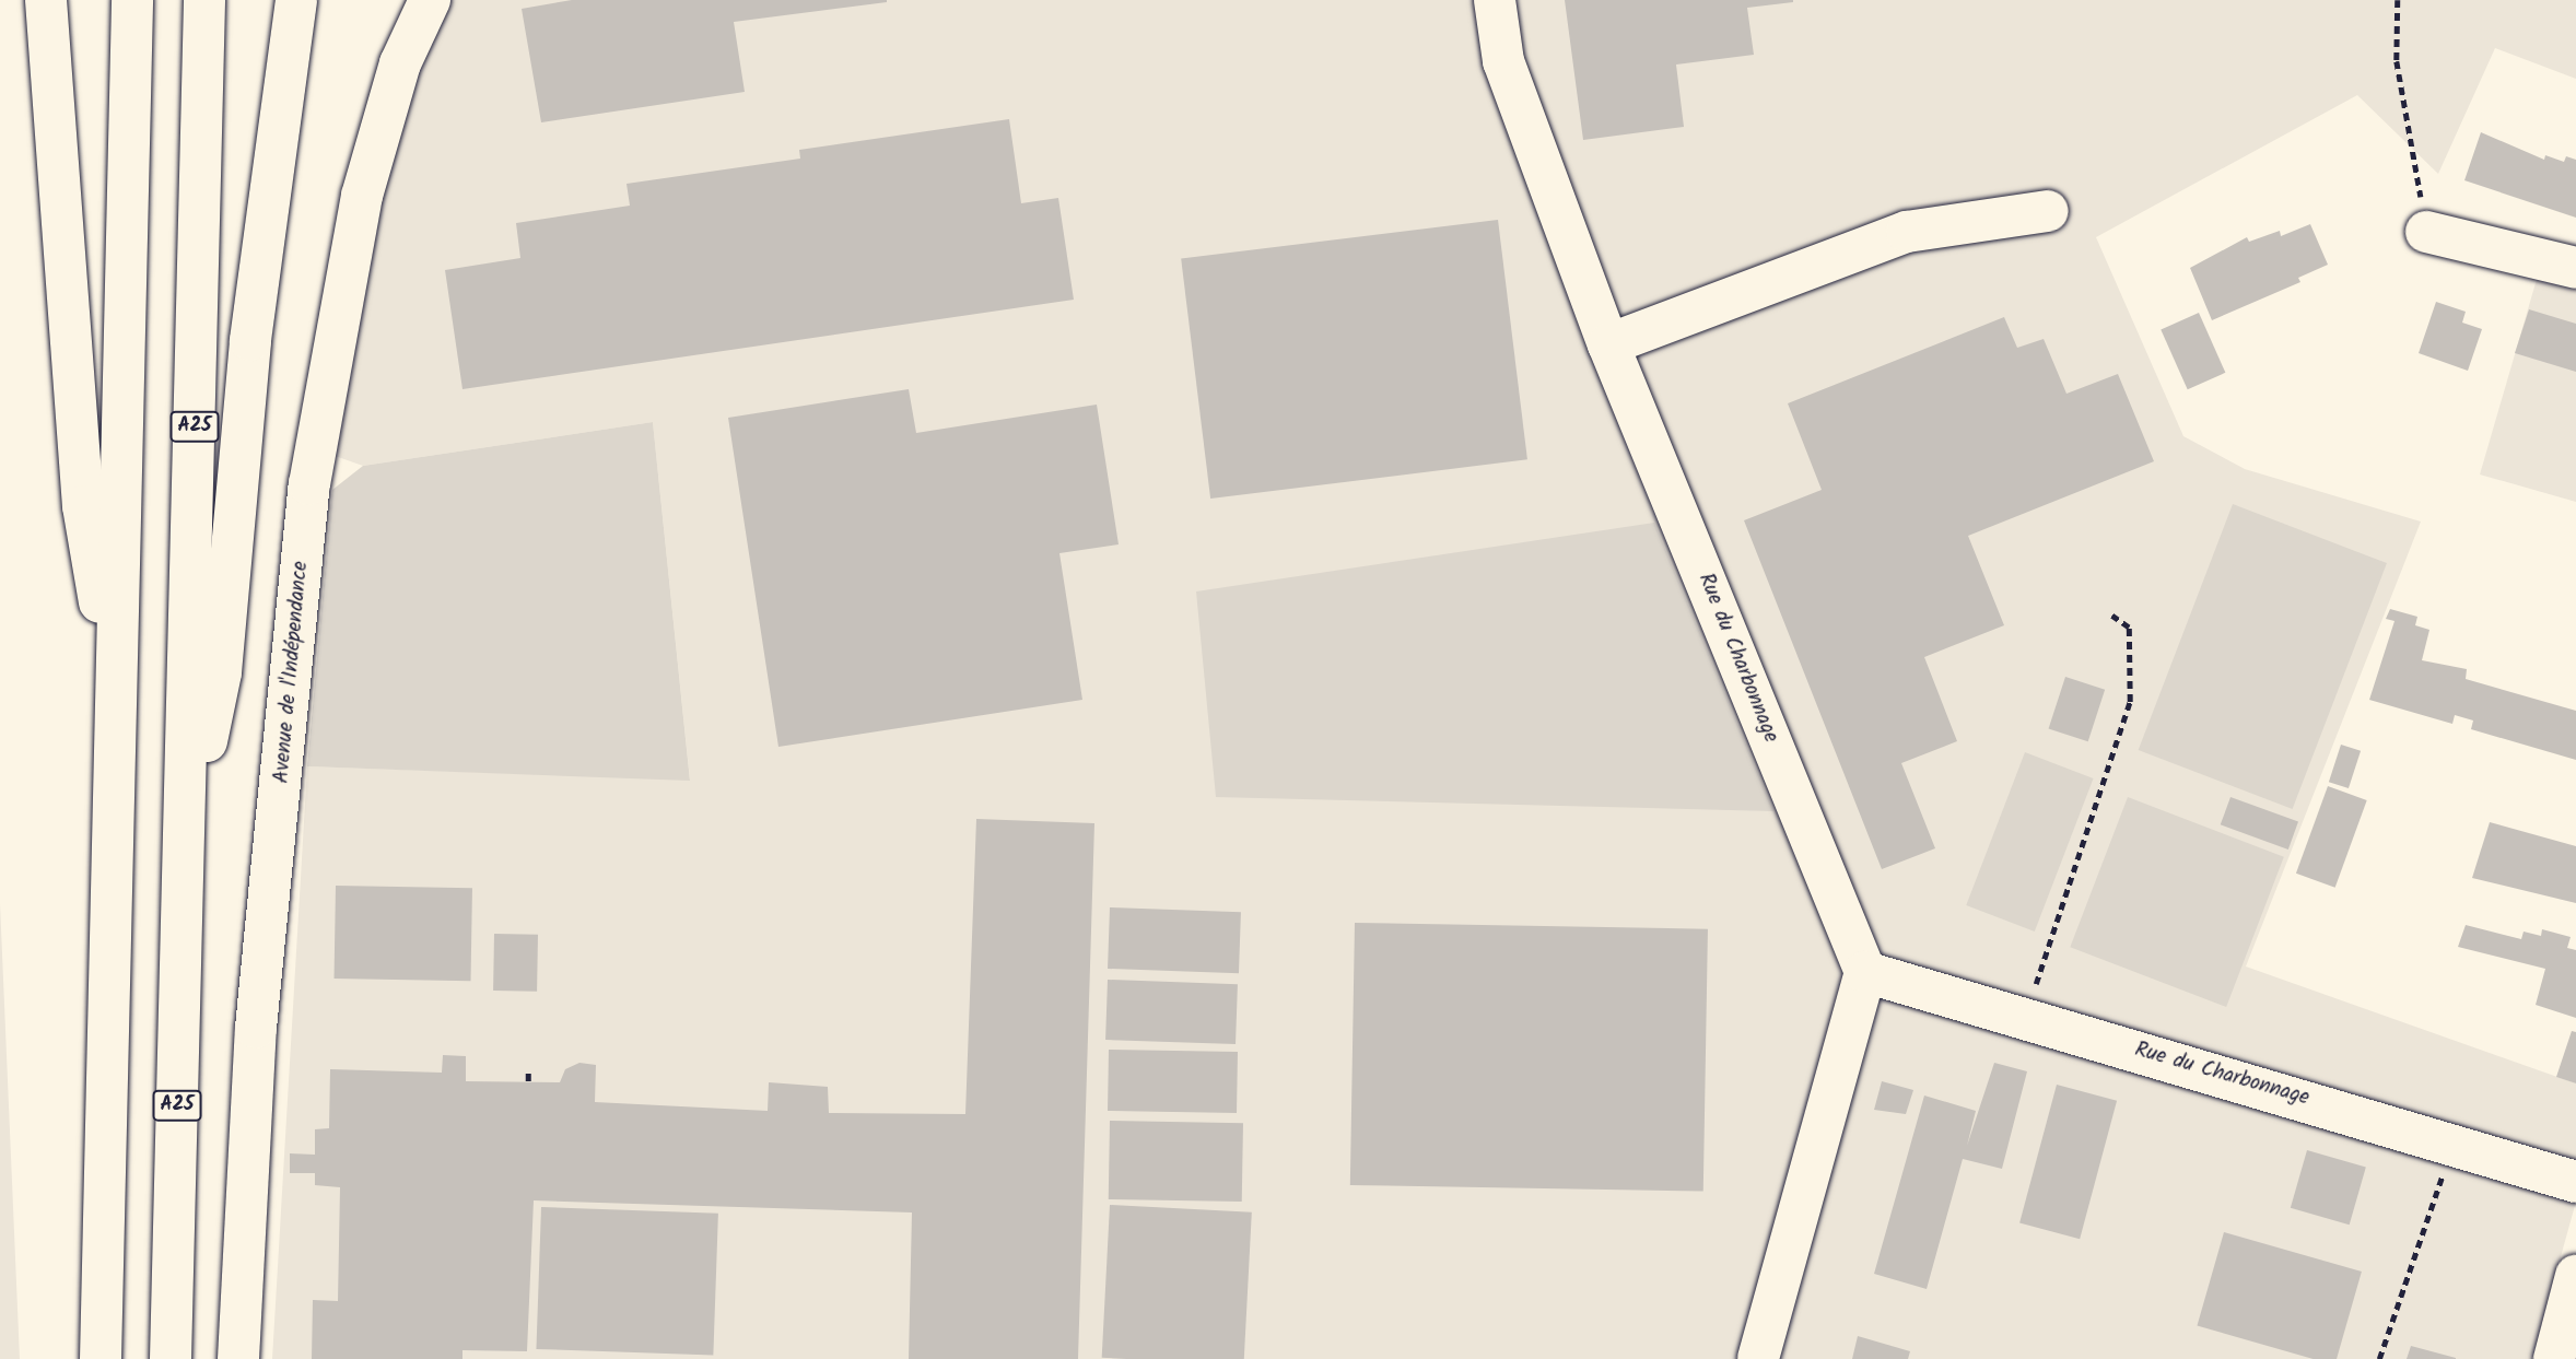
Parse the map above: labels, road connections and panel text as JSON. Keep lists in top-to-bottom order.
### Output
{
  "streets": {
    "main road": ["A25", "Rue du Charbonnage", "Avenue de l'Indépendance"]
  }
}
